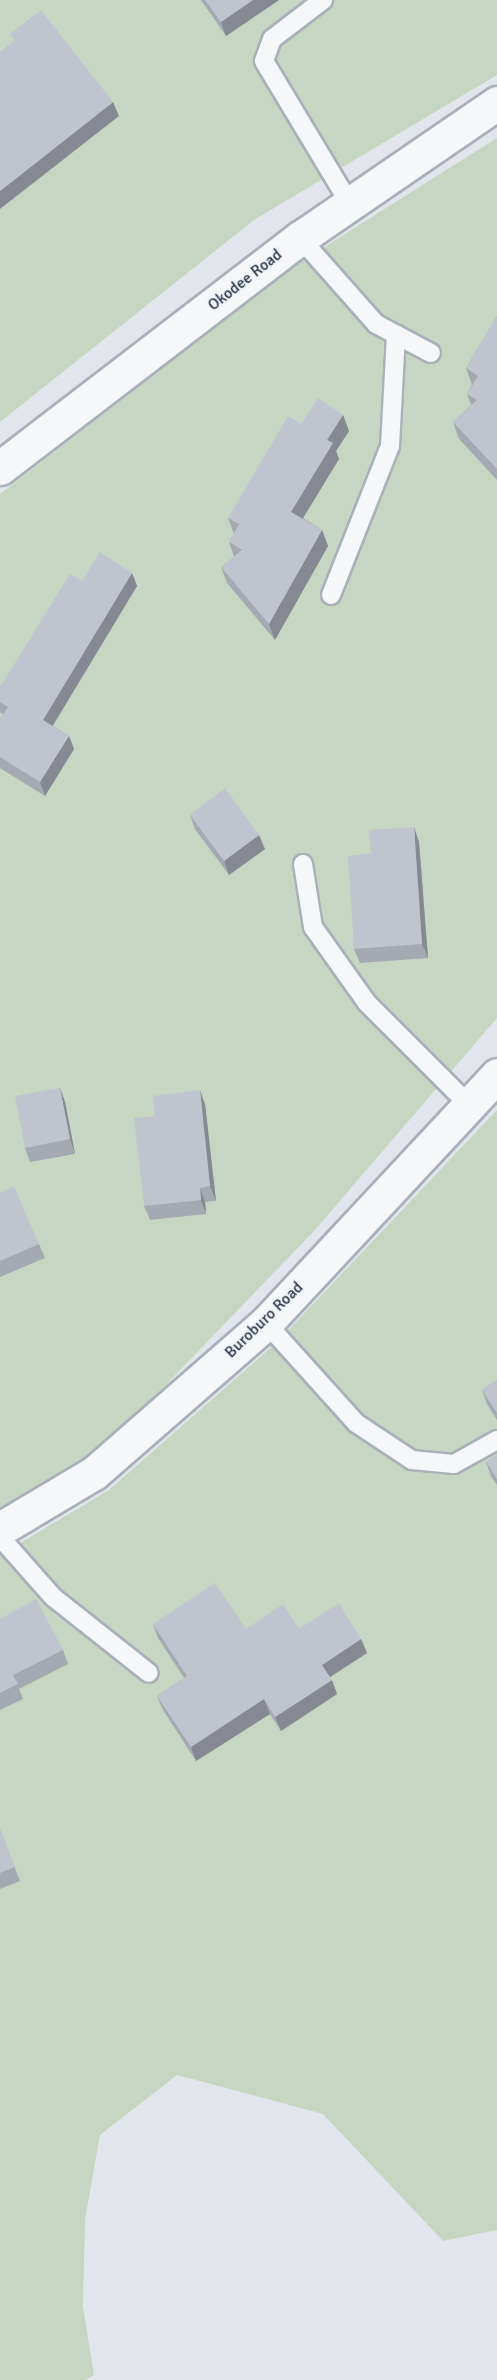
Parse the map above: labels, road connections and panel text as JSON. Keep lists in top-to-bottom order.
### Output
{
  "streets": {
    "street": ["Okodee Road", "Buroburo Road"]
  }
}
